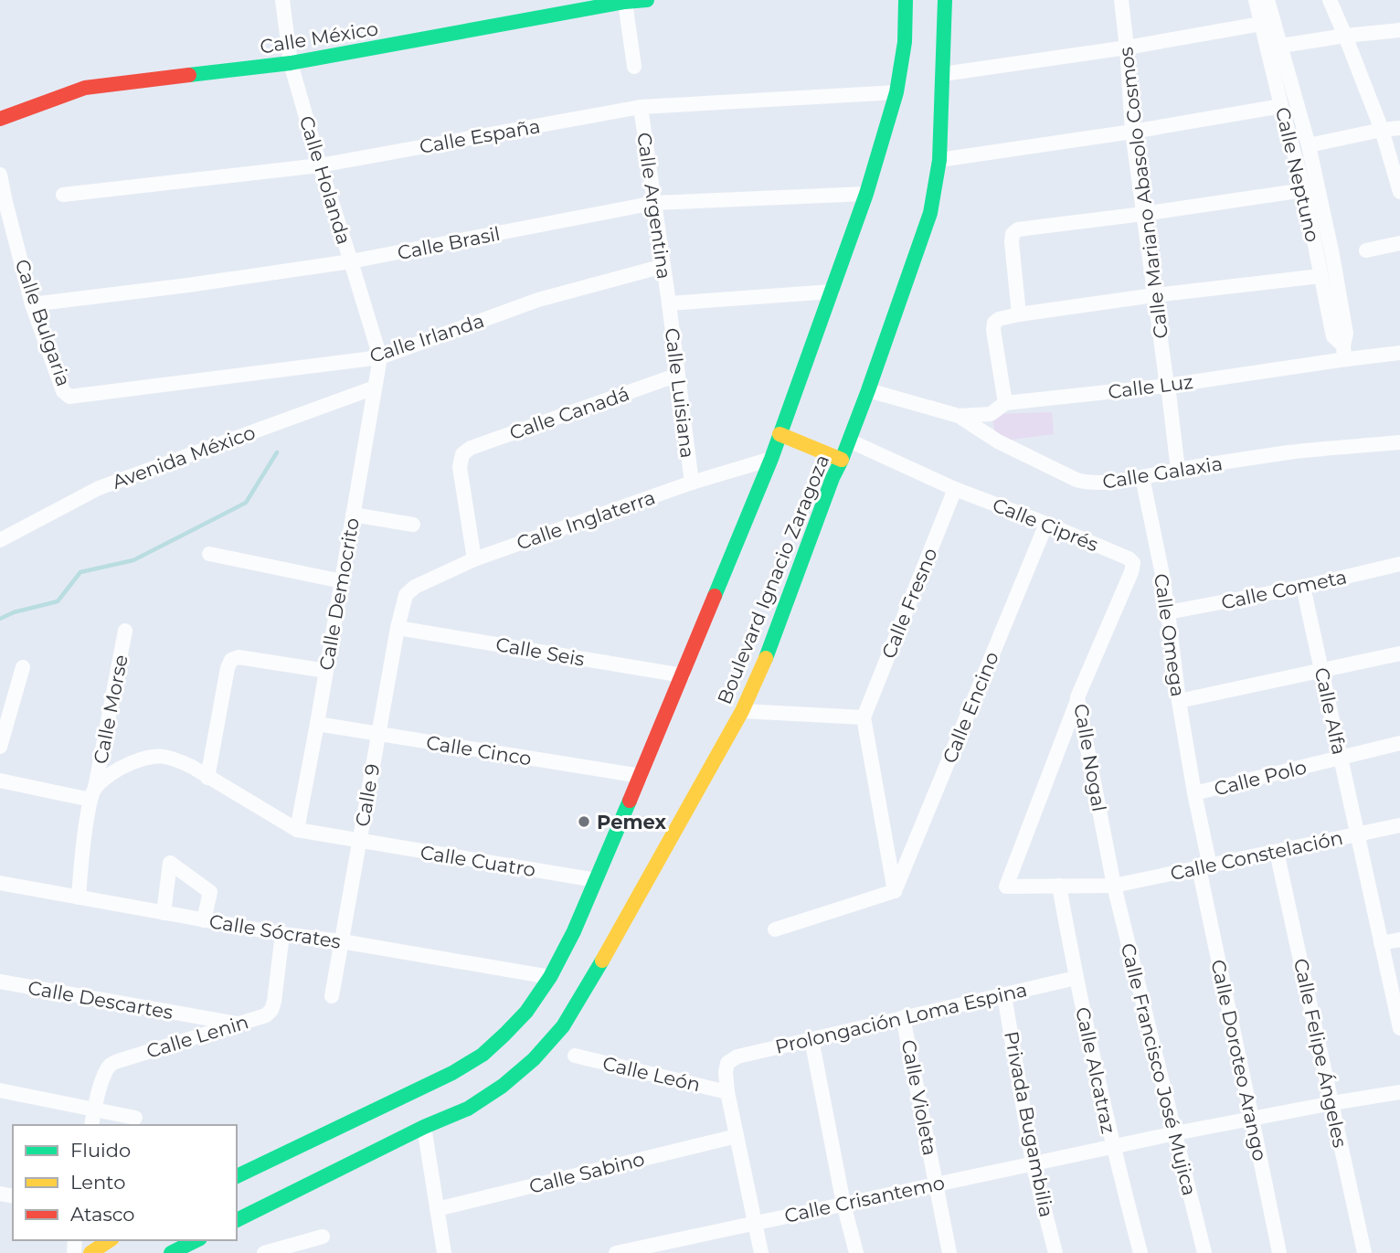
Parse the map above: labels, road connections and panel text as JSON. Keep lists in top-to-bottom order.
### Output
{
  "streets": {
    "main road": ["Calle México", "Boulevard Ignacio Zaragoza"],
    "street": [
      "Calle España",
      "Calle Neptuno",
      "Calle Holanda",
      "Calle Mariano Abasolo Cosmos",
      "Calle Argentina",
      "Calle Brasil",
      "Calle Bulgaria",
      "Calle Irlanda",
      "Calle Luz",
      "Calle Luisiana",
      "Calle Canadá",
      "Avenida México",
      "Calle Galaxia",
      "Calle Inglaterra",
      "Calle Ciprés",
      "Calle Cometa",
      "Calle Democrito",
      "Calle Fresno",
      "Calle Omega",
      "Calle Seis",
      "Calle Encino",
      "Calle Morse",
      "Calle Alfa",
      "Calle Cinco",
      "Calle Nogal",
      "Calle Polo",
      "Calle 9",
      "Calle Constelación",
      "Calle Cuatro",
      "Calle Sócrates",
      "Calle Descartes",
      "Prolongación Loma Espina",
      "Calle Lenin",
      "Calle Felipe Ángeles",
      "Calle Doroteo Arango",
      "Calle Francisco José Mujica",
      "Calle Alcatraz",
      "Calle León",
      "Calle Violeta",
      "Privada Bugambilia",
      "Calle Sabino",
      "Calle Crisantemo"
    ]
  },
  "crossings": [
    ["Calle México", "Calle Holanda"],
    ["Calle España", "Calle Holanda"],
    ["Calle España", "Calle Argentina"],
    ["Calle Neptuno", "Calle Luz"],
    ["Calle Holanda", "Calle Brasil"],
    ["Calle Holanda", "Calle Irlanda"],
    ["Calle Holanda", "Calle Democrito"],
    ["Calle Mariano Abasolo Cosmos", "Calle Luz"],
    ["Calle Mariano Abasolo Cosmos", "Calle Galaxia"],
    ["Calle Argentina", "Calle Brasil"],
    ["Calle Argentina", "Calle Irlanda"],
    ["Calle Argentina", "Calle Luisiana"],
    ["Calle Brasil", "Calle Bulgaria"],
    ["Calle Bulgaria", "Calle Irlanda"],
    ["Calle Irlanda", "Calle Democrito"],
    ["Calle Luz", "Calle Galaxia"],
    ["Calle Luisiana", "Calle Canadá"],
    ["Calle Luisiana", "Calle Inglaterra"],
    ["Calle Canadá", "Calle Inglaterra"],
    ["Avenida México", "Calle Democrito"],
    ["Calle Galaxia", "Boulevard Ignacio Zaragoza"],
    ["Calle Galaxia", "Calle Omega"],
    ["Calle Inglaterra", "Calle 9"],
    ["Calle Ciprés", "Boulevard Ignacio Zaragoza"],
    ["Calle Ciprés", "Calle Fresno"],
    ["Calle Ciprés", "Calle Encino"],
    ["Calle Ciprés", "Calle Nogal"],
    ["Calle Cometa", "Calle Omega"],
    ["Calle Cometa", "Calle Alfa"],
    ["Calle Democrito", "Calle Cinco"],
    ["Calle Democrito", "Calle Cuatro"],
    ["Calle Omega", "Calle Polo"],
    ["Calle Omega", "Calle Doroteo Arango"],
    ["Calle Seis", "Calle 9"],
    ["Calle Morse", "Calle Sócrates"],
    ["Calle Alfa", "Calle Polo"],
    ["Calle Alfa", "Calle Constelación"],
    ["Calle Cinco", "Calle 9"],
    ["Calle Nogal", "Calle Constelación"],
    ["Calle Nogal", "Calle Francisco José Mujica"],
    ["Calle Polo", "Calle Doroteo Arango"],
    ["Calle 9", "Calle Cuatro"],
    ["Calle 9", "Calle Sócrates"],
    ["Calle Constelación", "Calle Felipe Ángeles"],
    ["Calle Constelación", "Calle Doroteo Arango"],
    ["Calle Constelación", "Calle Francisco José Mujica"],
    ["Calle Constelación", "Calle Alcatraz"],
    ["Calle Sócrates", "Calle Lenin"],
    ["Calle Descartes", "Calle Lenin"],
    ["Prolongación Loma Espina", "Calle Alcatraz"],
    ["Prolongación Loma Espina", "Calle León"],
    ["Prolongación Loma Espina", "Calle Violeta"],
    ["Prolongación Loma Espina", "Privada Bugambilia"],
    ["Calle Felipe Ángeles", "Calle Crisantemo"],
    ["Calle Doroteo Arango", "Calle Crisantemo"],
    ["Calle Francisco José Mujica", "Calle Crisantemo"],
    ["Calle Alcatraz", "Calle Crisantemo"],
    ["Calle Violeta", "Calle Crisantemo"],
    ["Privada Bugambilia", "Calle Crisantemo"]
  ],
  "places": ["Pemex"],
  "legend": ["Fluido", "Lento", "Atasco"]
}
